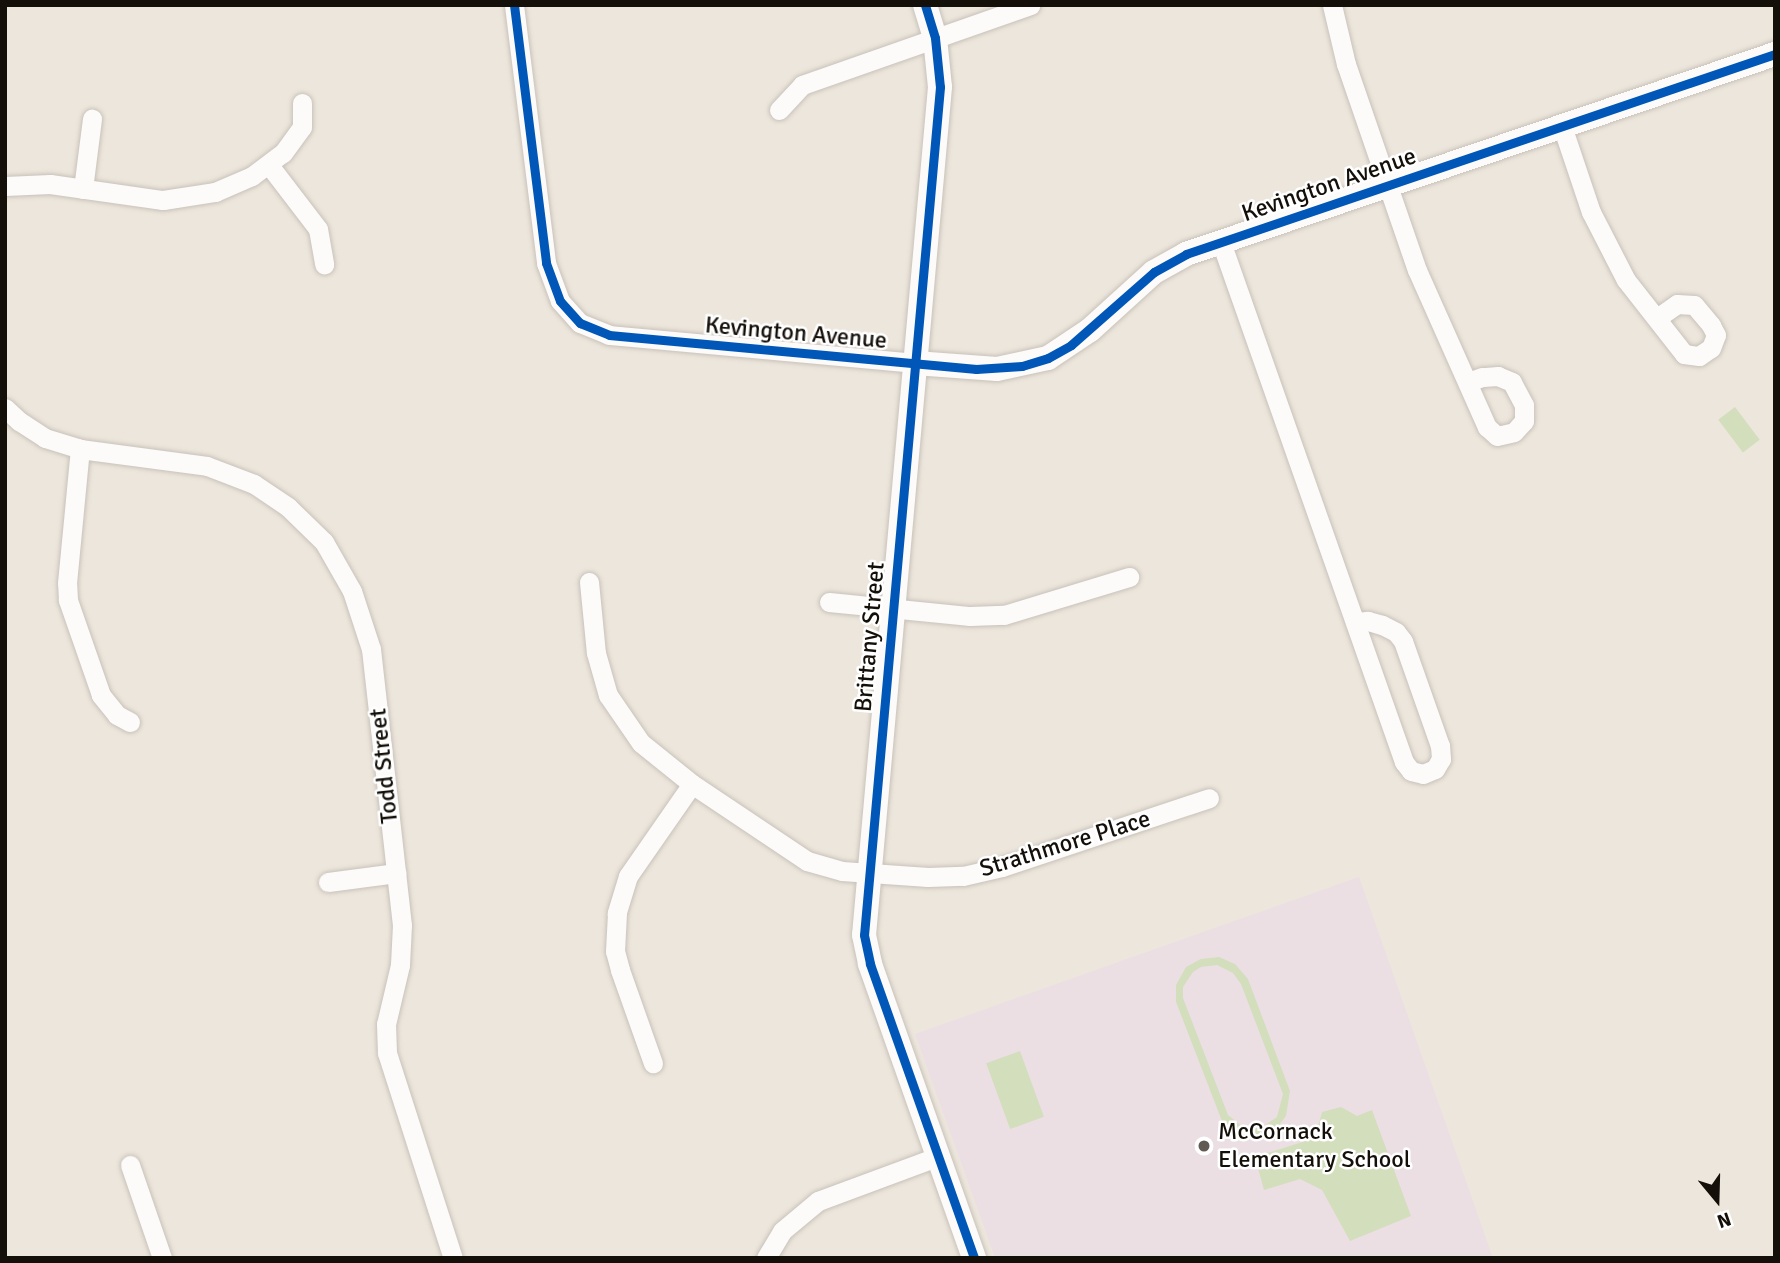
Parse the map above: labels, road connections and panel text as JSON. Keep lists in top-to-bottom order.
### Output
{
  "streets": {
    "street": [
      "Kevington Avenue",
      "Brittany Street",
      "Todd Street",
      "Strathmore Place"
    ]
  },
  "crossings": [
    ["Kevington Avenue", "Brittany Street"],
    ["Brittany Street", "Strathmore Place"]
  ],
  "places": ["McCornack Elementary School"],
  "north": "bottom"
}
